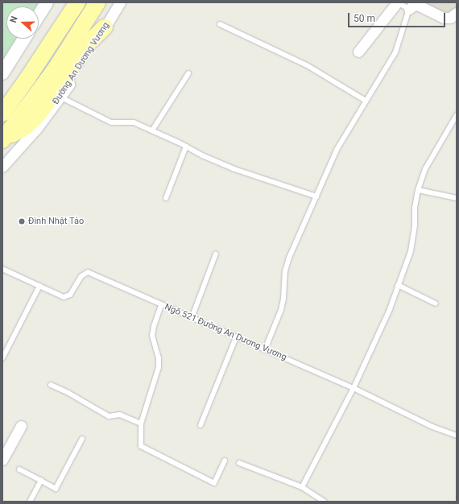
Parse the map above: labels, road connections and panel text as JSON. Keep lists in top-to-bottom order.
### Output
{
  "streets": {
    "street": ["Đường An Dương Vương"],
    "lane": ["Ngõ 521 Đường An Dương Vương"]
  },
  "places": ["Đình Nhật Tảo"],
  "scale_bar": "50 m",
  "north": "left"
}
